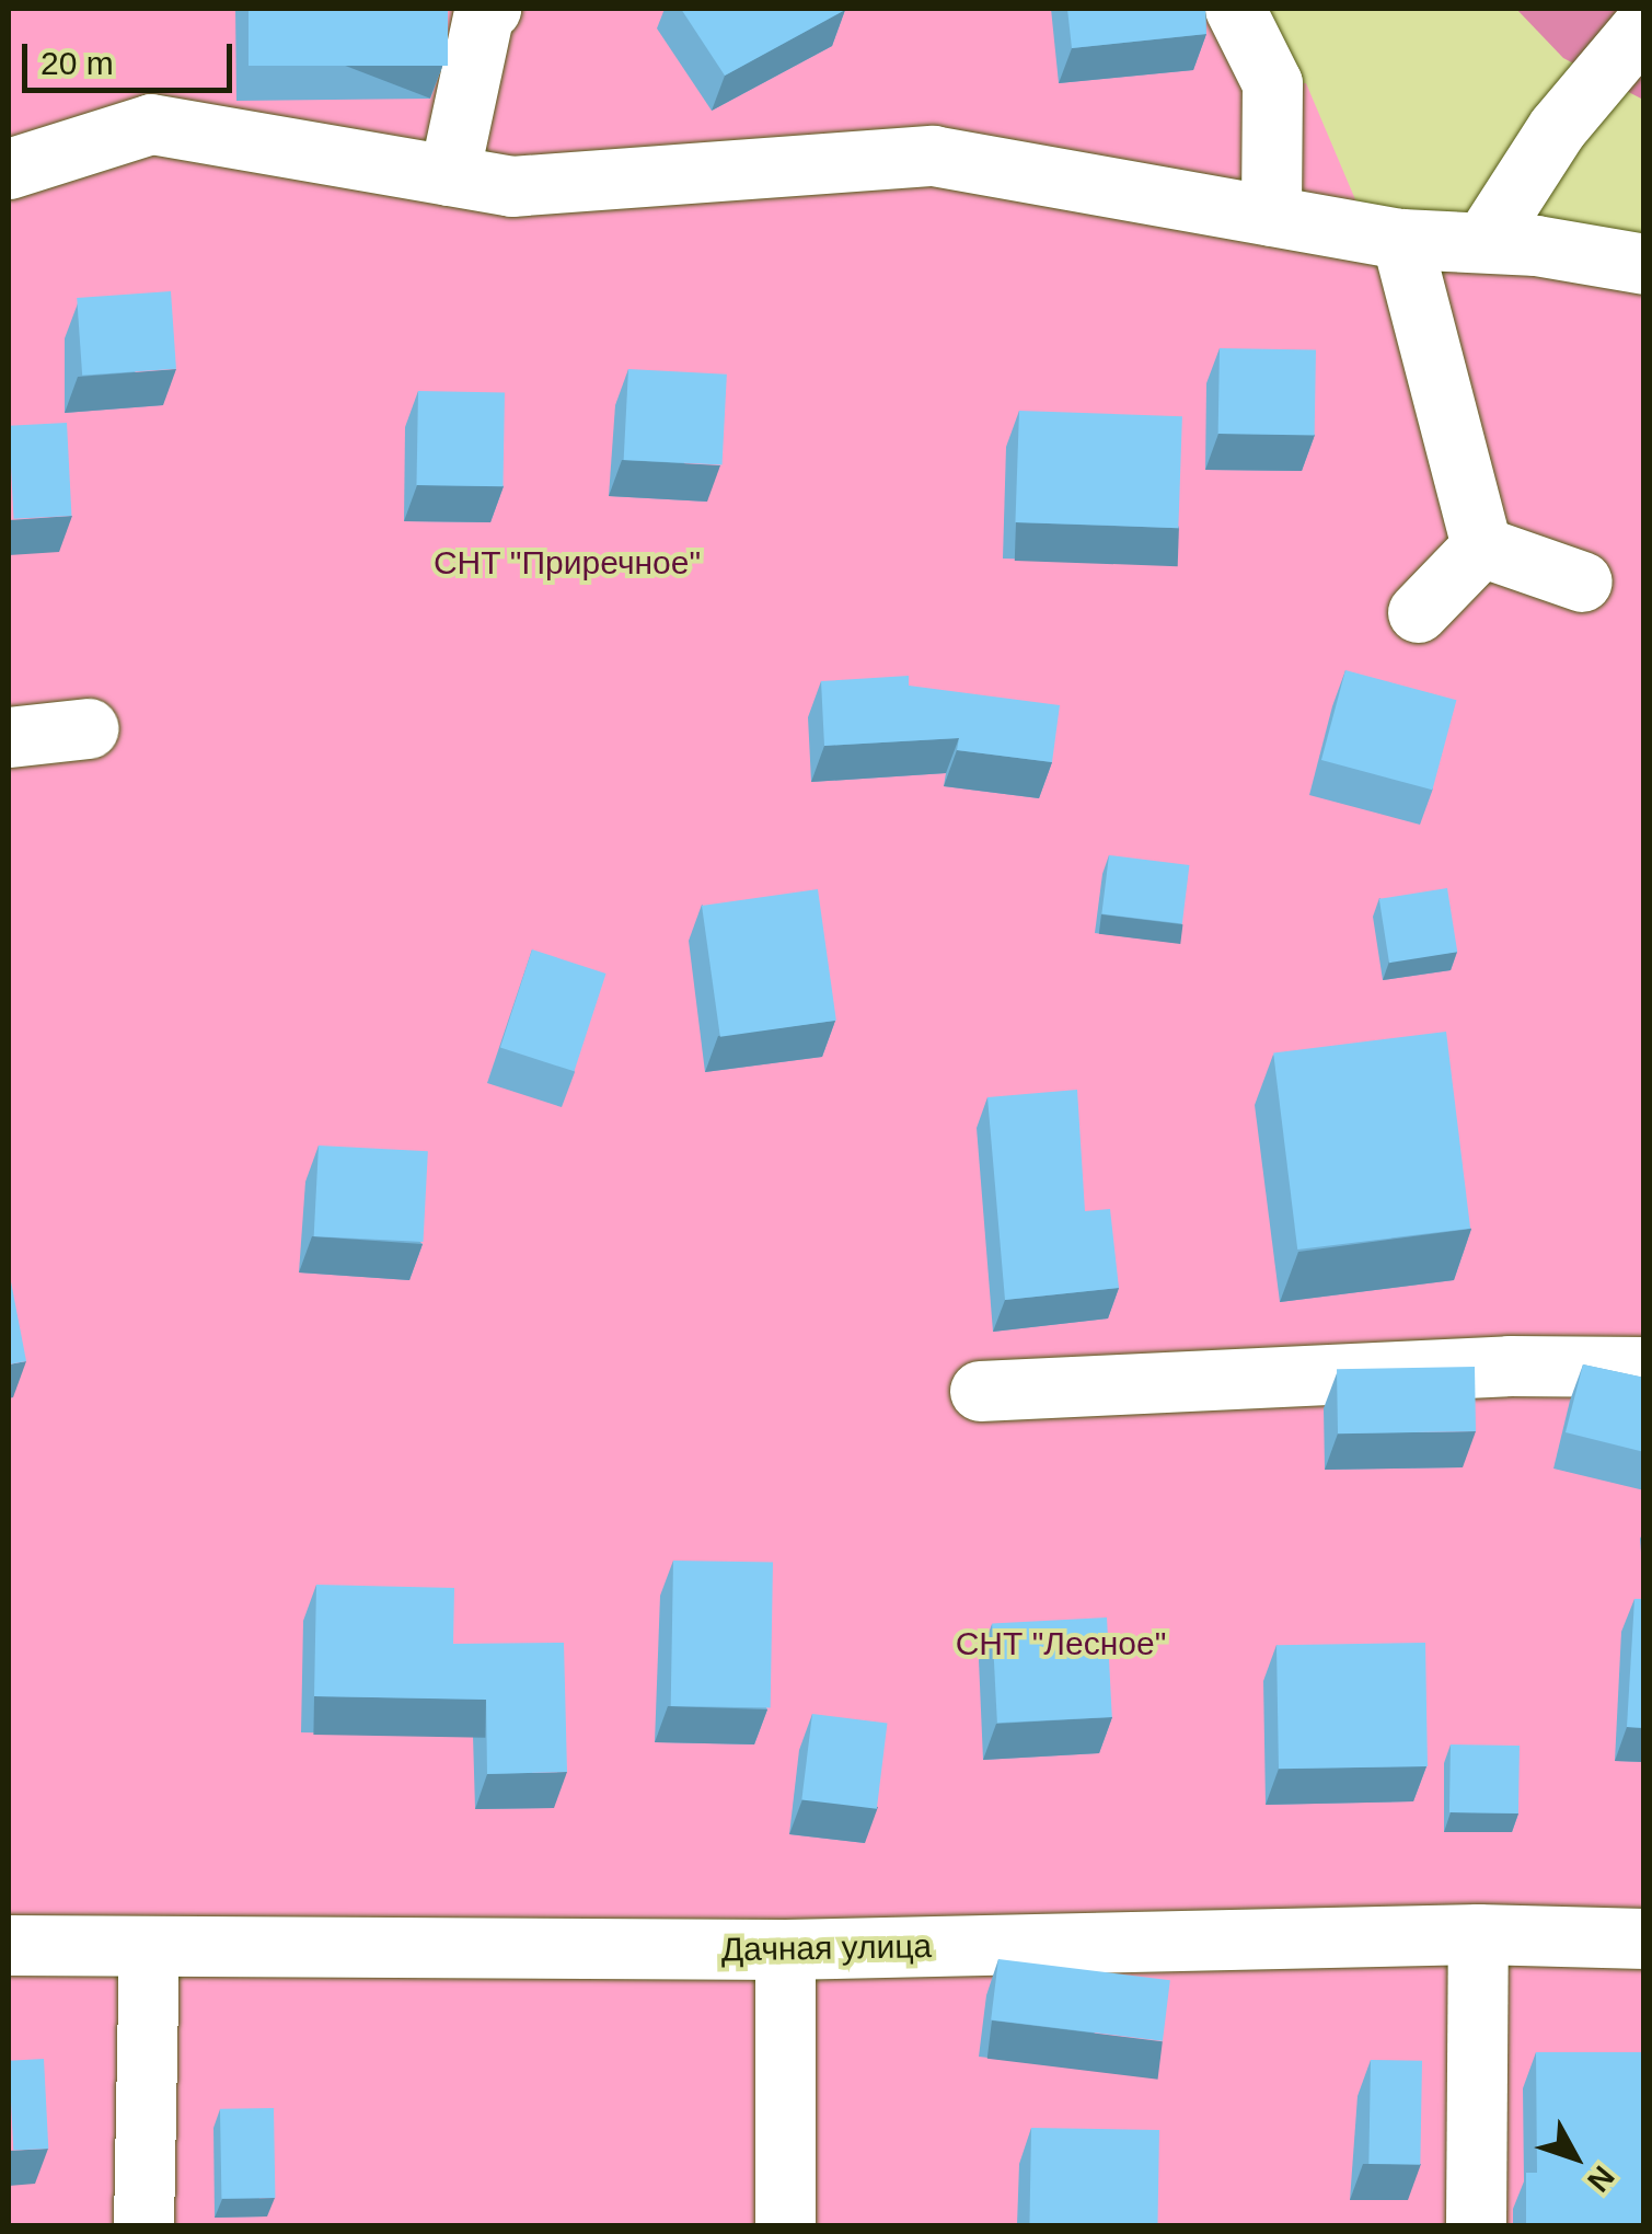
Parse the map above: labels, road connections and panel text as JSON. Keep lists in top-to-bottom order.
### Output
{
  "streets": {
    "street": ["Дачная улица"]
  },
  "parks": ["СНТ \"Приречное\"", "СНТ \"Лесное\""],
  "scale_bar": "20 m",
  "north": "bottom right"
}
